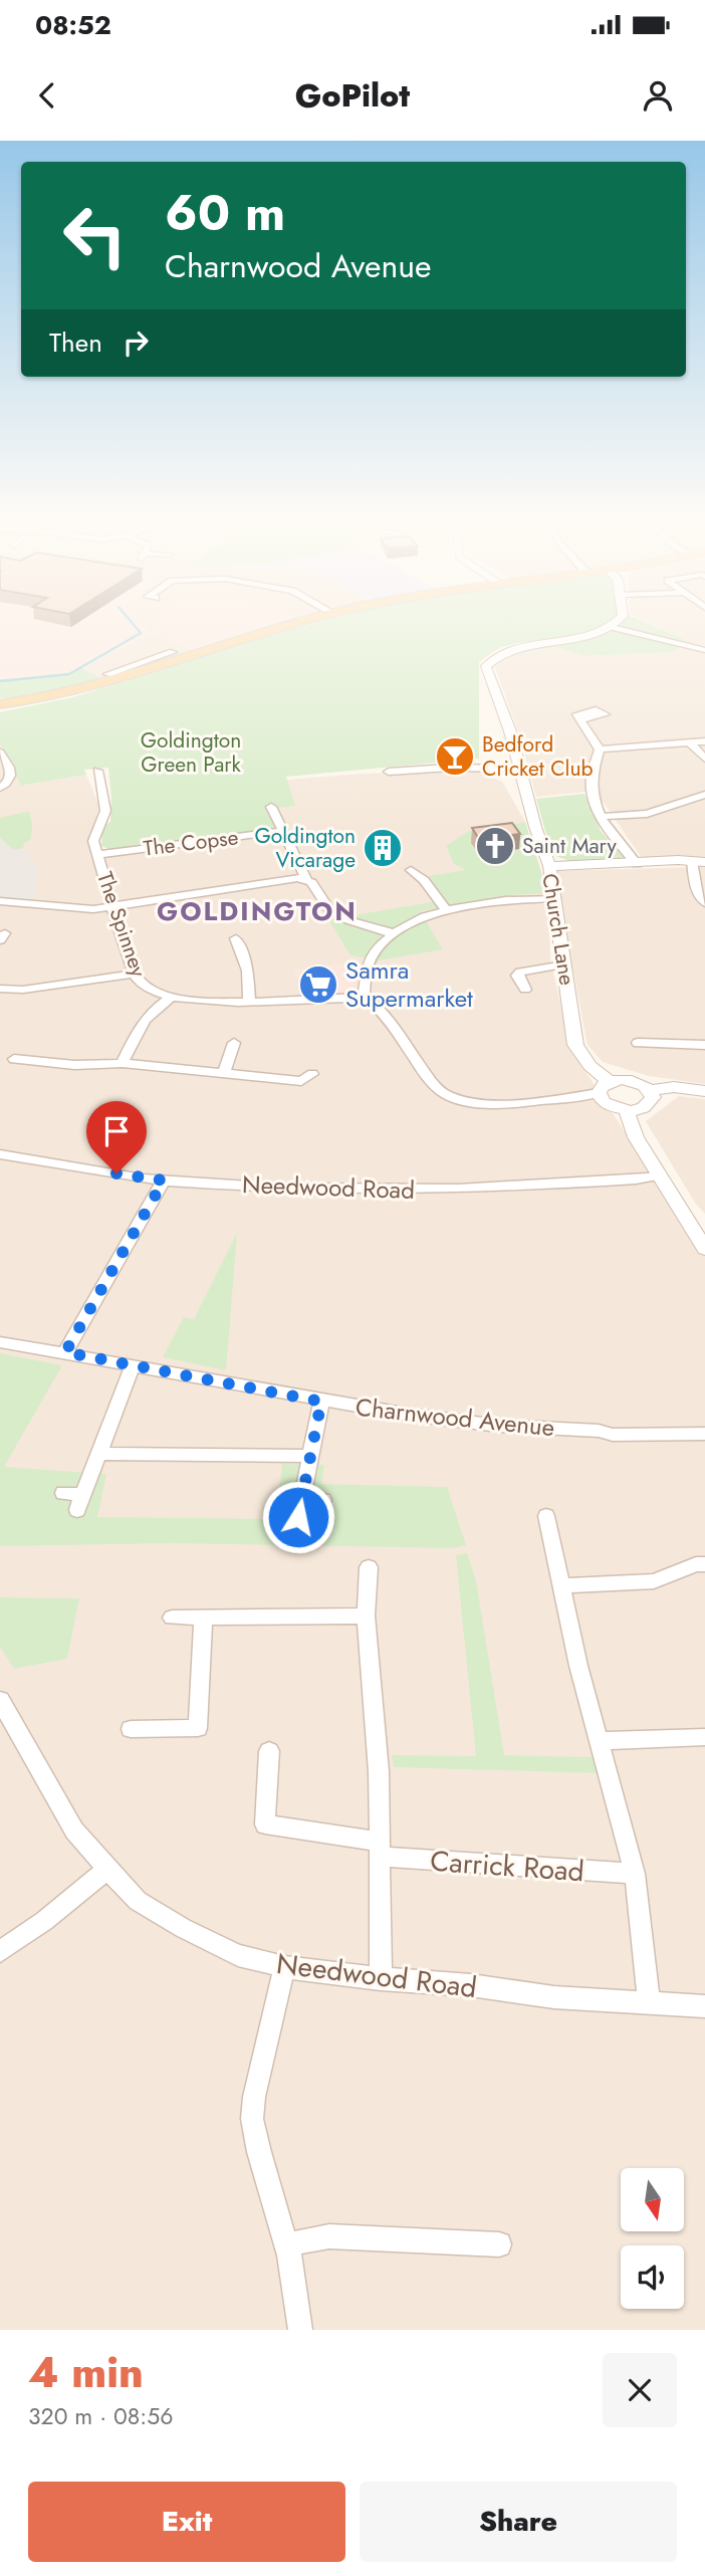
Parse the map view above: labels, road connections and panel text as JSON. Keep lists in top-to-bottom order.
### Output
{
  "streets": {
    "street": [
      "The Copse",
      "The Spinney",
      "Church Lane",
      "Needwood Road",
      "Charnwood Avenue",
      "Carrick Road"
    ]
  },
  "crossings": [
    ["The Copse", "The Spinney"]
  ],
  "districts": ["GOLDINGTON"],
  "parks": ["Goldington Green Park"],
  "places": {
    "bar": ["Bedford Cricket Club"],
    "church": ["Saint Mary"],
    "building": ["Goldington Vicarage"],
    "supermarket": ["Samra Supermarket"]
  },
  "north": "bottom",
  "page": {
    "status": "08:52",
    "header": "GoPilot",
    "turn": ["60 m", "Charnwood Avenue"],
    "then": "Then",
    "heading": ["4 min", "320 m · 08:56"],
    "buttons": ["Exit", "Share"]
  }
}
